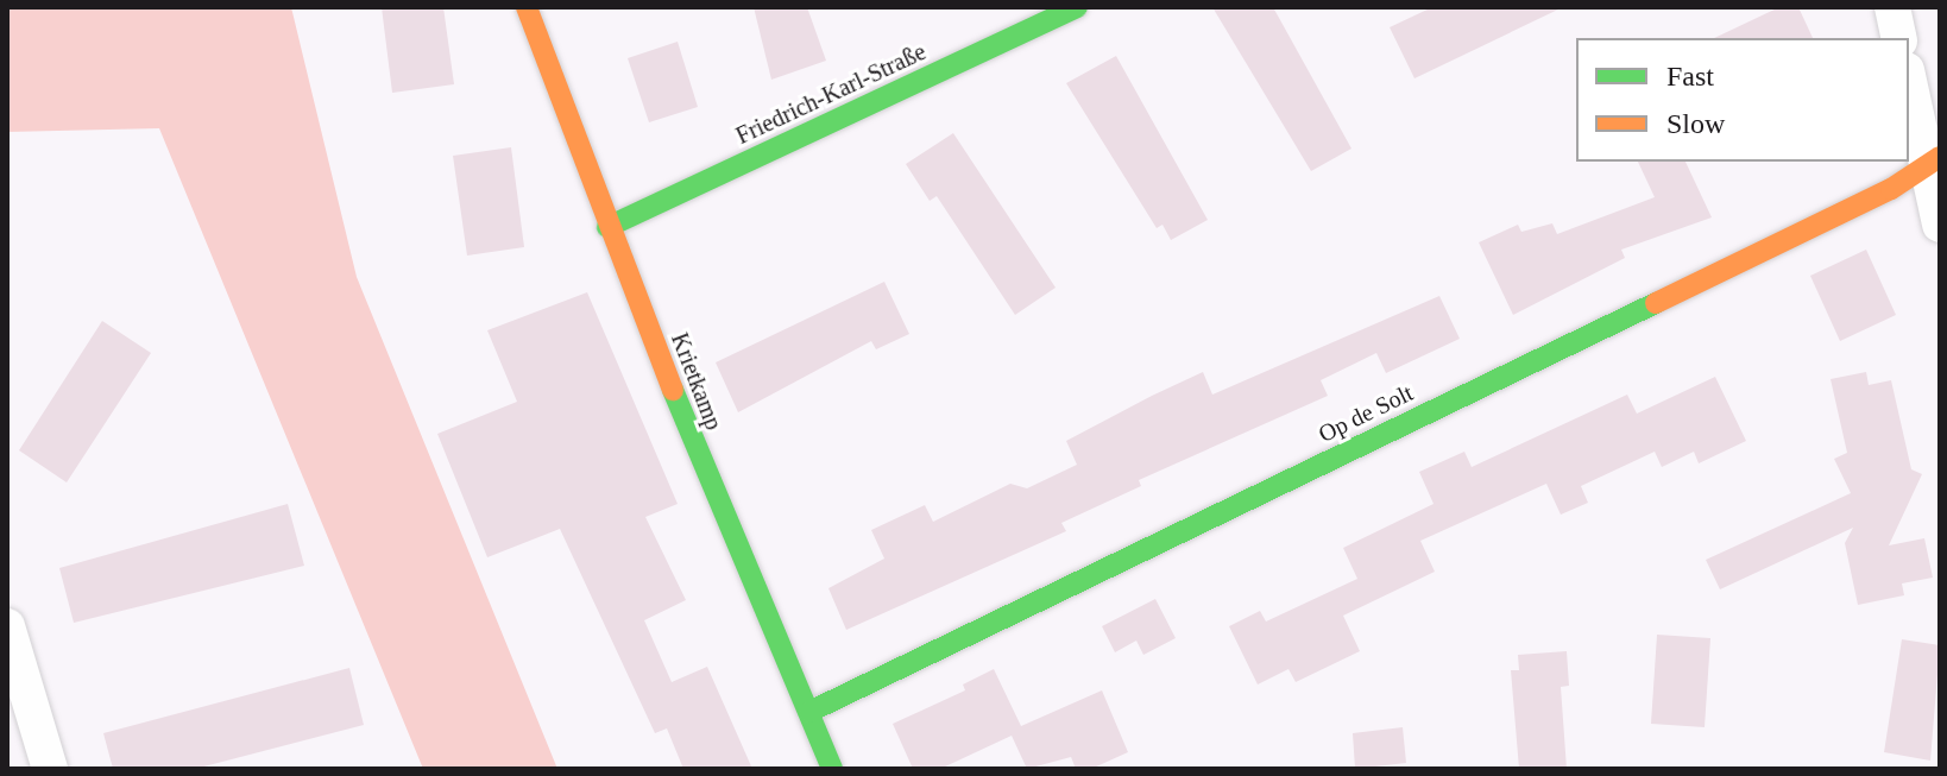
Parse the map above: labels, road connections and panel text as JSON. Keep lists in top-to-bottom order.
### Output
{
  "streets": {
    "street": ["Friedrich-Karl-Straße", "Krietkamp", "Op de Solt"]
  },
  "crossings": [
    ["Friedrich-Karl-Straße", "Krietkamp"],
    ["Krietkamp", "Op de Solt"]
  ],
  "legend": ["Fast", "Slow"]
}
